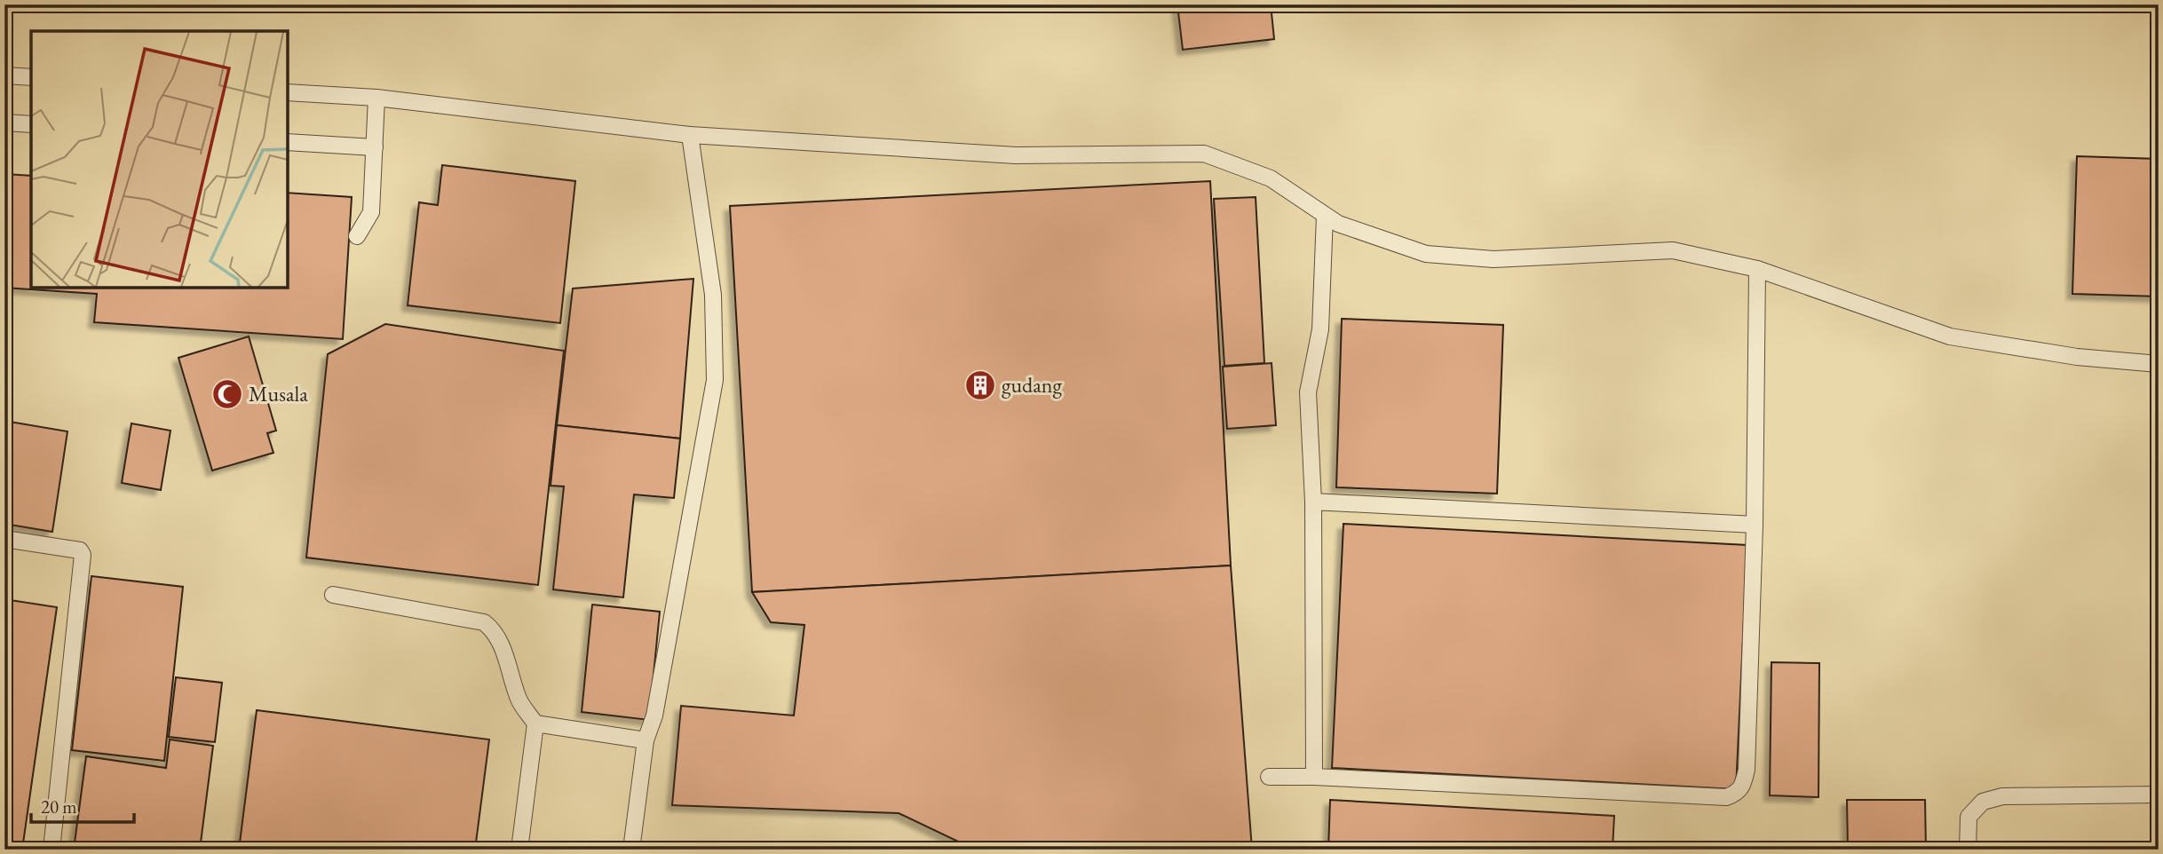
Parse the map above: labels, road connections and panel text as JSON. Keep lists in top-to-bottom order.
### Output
{
  "places": {
    "building": ["gudang"],
    "mosque": ["Musala"]
  },
  "scale_bar": "20 m"
}
